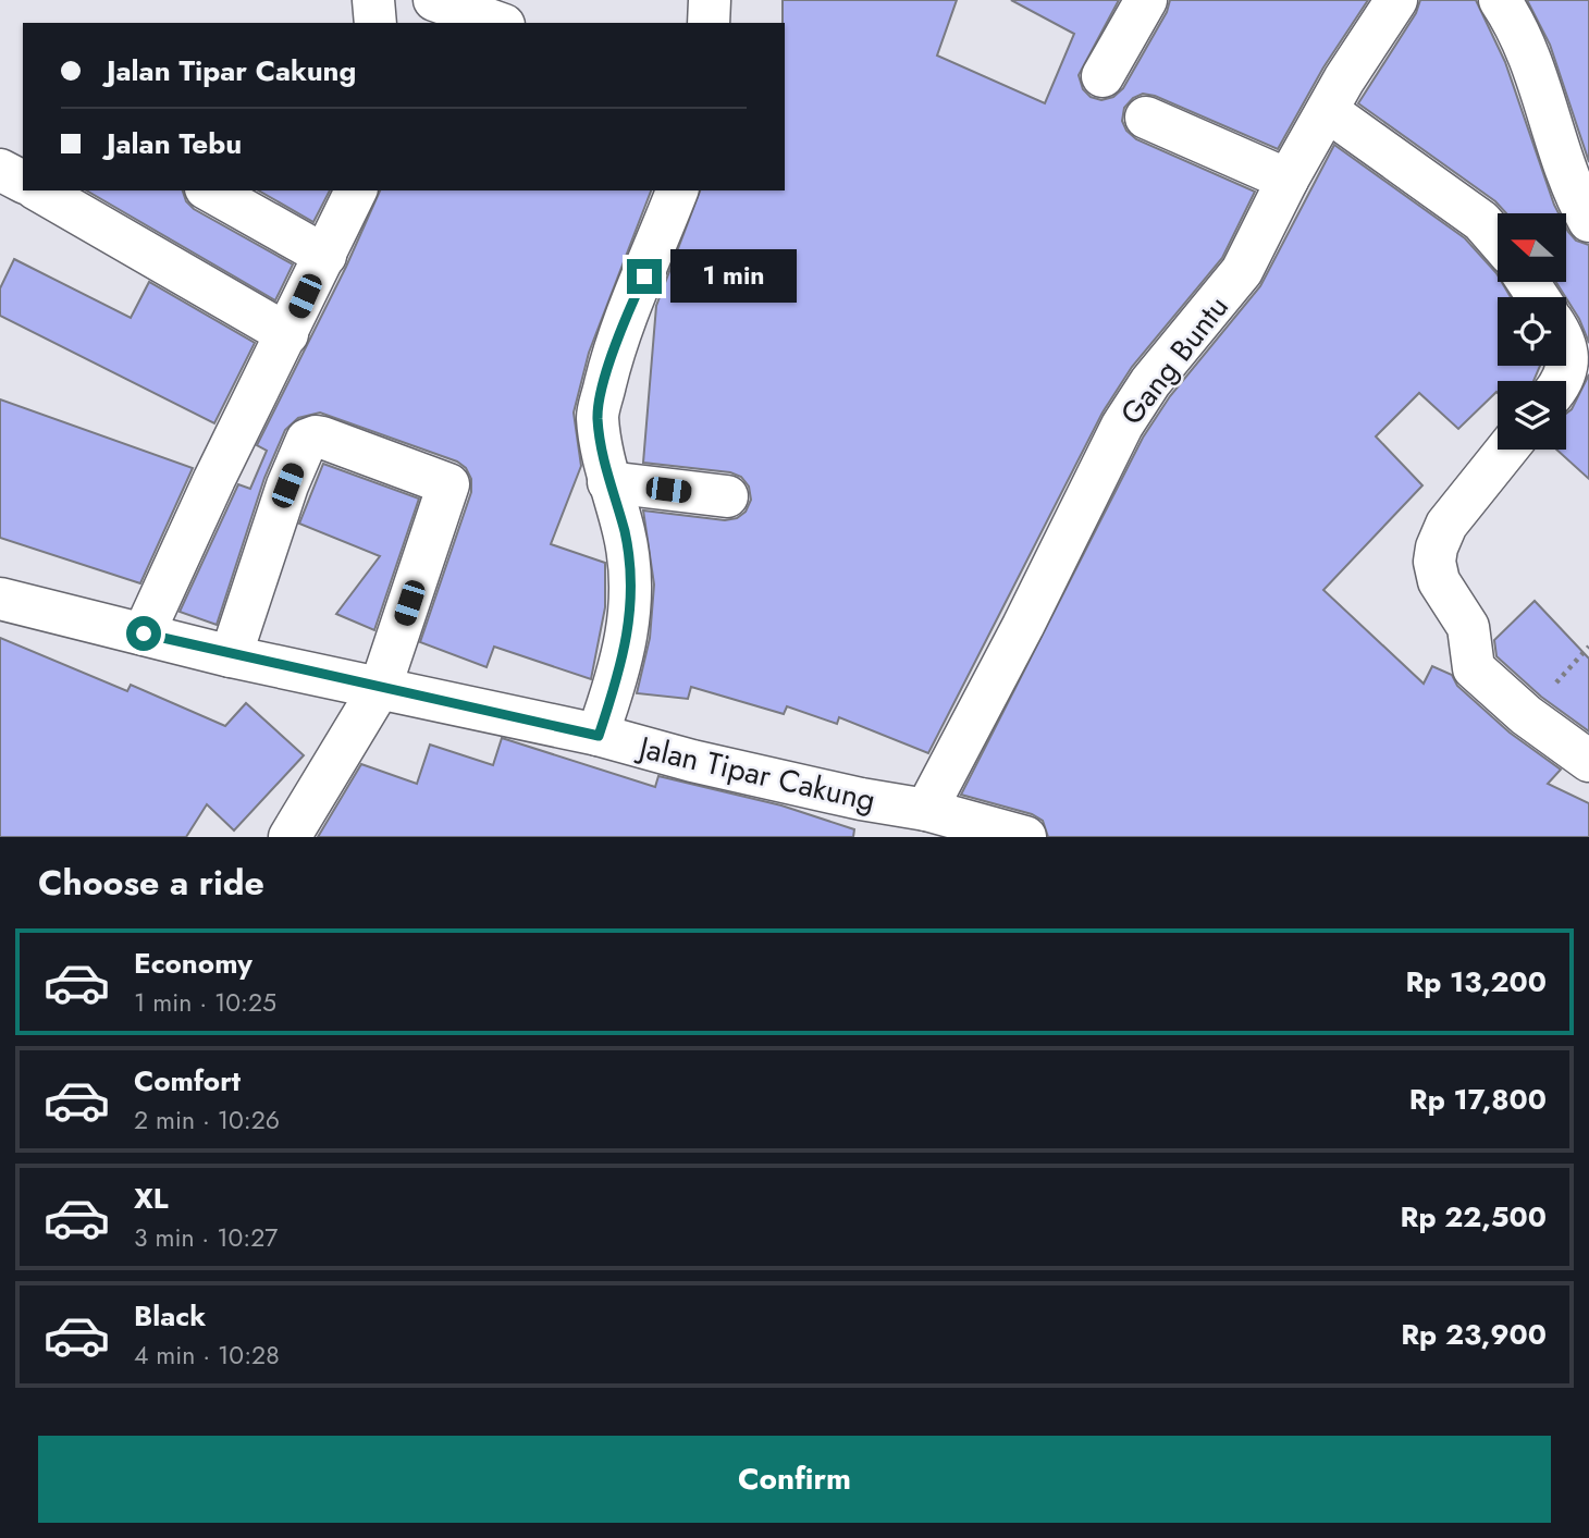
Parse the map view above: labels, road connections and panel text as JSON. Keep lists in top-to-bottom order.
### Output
{
  "streets": {
    "street": ["Gang Buntu", "Jalan Tipar Cakung"]
  },
  "crossings": [
    ["Gang Buntu", "Jalan Tipar Cakung"]
  ],
  "north": "left",
  "page": {
    "banner": ["Jalan Tipar Cakung", "Jalan Tebu"],
    "bubble": "1 min",
    "heading": "Choose a ride",
    "list": [
      {
        "name": "Economy",
        "note": "1 min · 10:25",
        "value": "Rp 13,200"
      },
      {
        "name": "Comfort",
        "note": "2 min · 10:26",
        "value": "Rp 17,800"
      },
      {
        "name": "XL",
        "note": "3 min · 10:27",
        "value": "Rp 22,500"
      },
      {
        "name": "Black",
        "note": "4 min · 10:28",
        "value": "Rp 23,900"
      }
    ],
    "buttons": "Confirm"
  }
}
